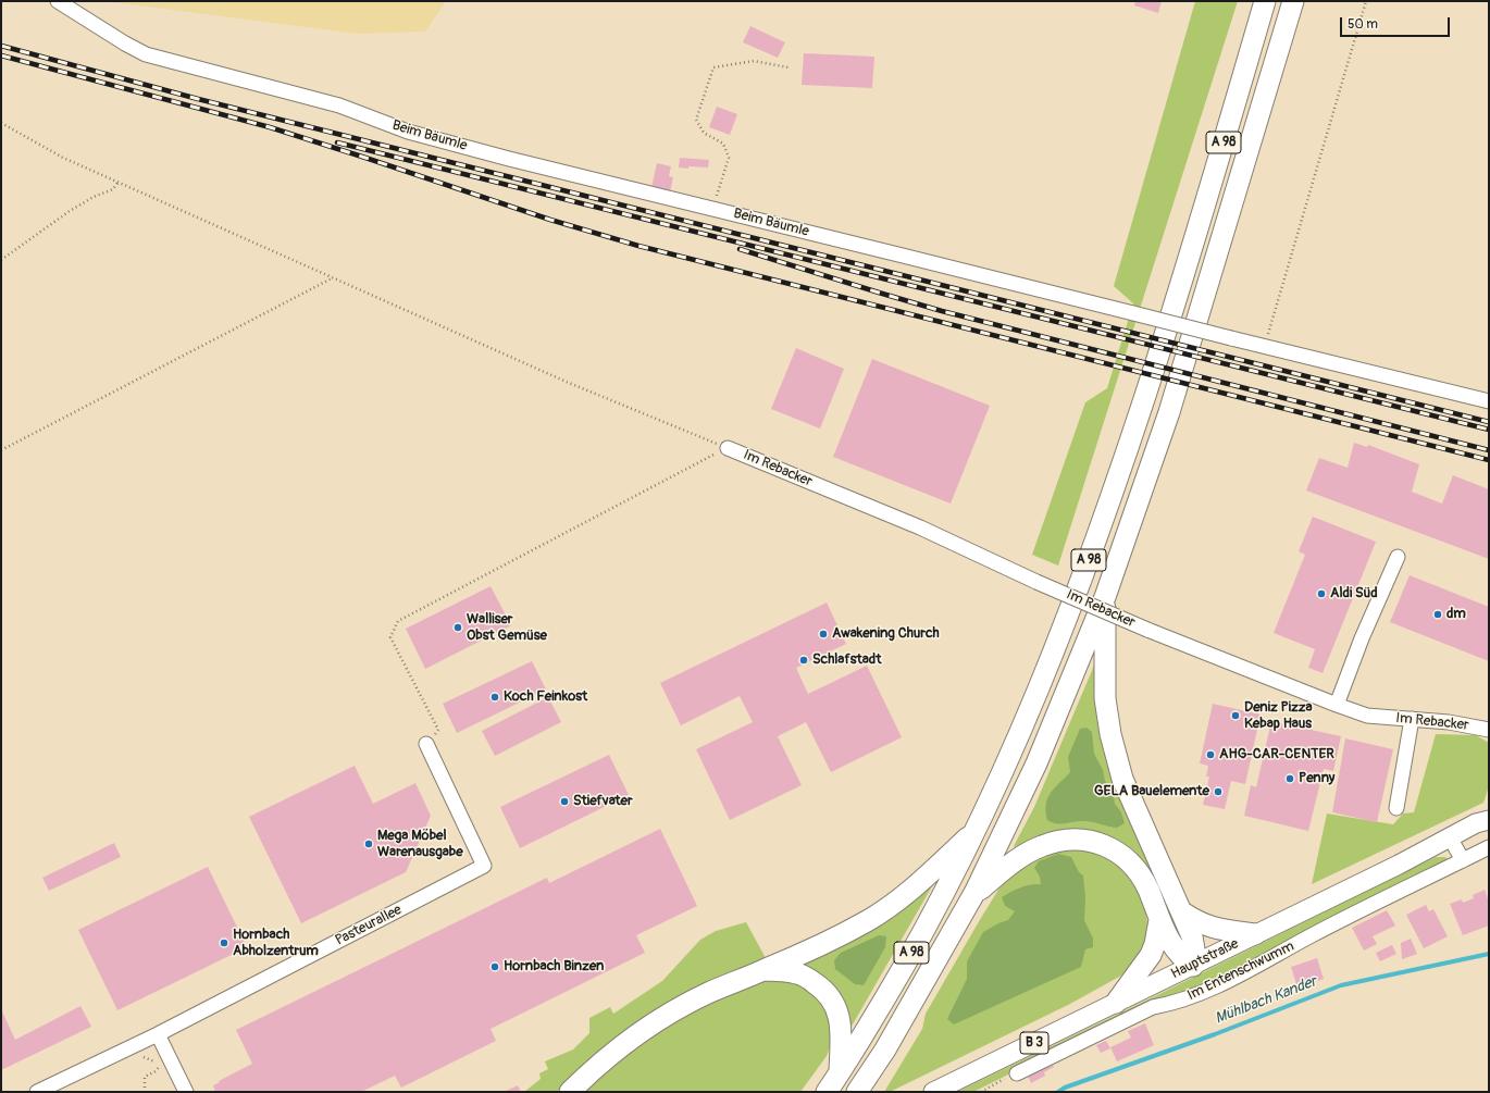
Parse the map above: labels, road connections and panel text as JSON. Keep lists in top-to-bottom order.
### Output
{
  "streets": {
    "highway": ["A 98"],
    "main road": ["Hauptstraße", "B 3"],
    "street": [
      "Beim Bäumle",
      "Im Rebacker",
      "Pasteurallee",
      "Im Entenschwumm"
    ]
  },
  "water": ["Mühlbach Kander"],
  "places": [
    "Aldi Süd",
    "dm",
    "Walliser Obst Gemüse",
    "Awakening Church",
    "Schlafstadt",
    "Koch Feinkost",
    "Deniz Pizza Kebap Haus",
    "AHG-CAR-CENTER",
    "Penny",
    "GELA Bauelemente",
    "Stiefvater",
    "Mega Möbel Warenausgabe",
    "Hornbach Abholzentrum",
    "Hornbach Binzen"
  ],
  "scale_bar": "50 m"
}
